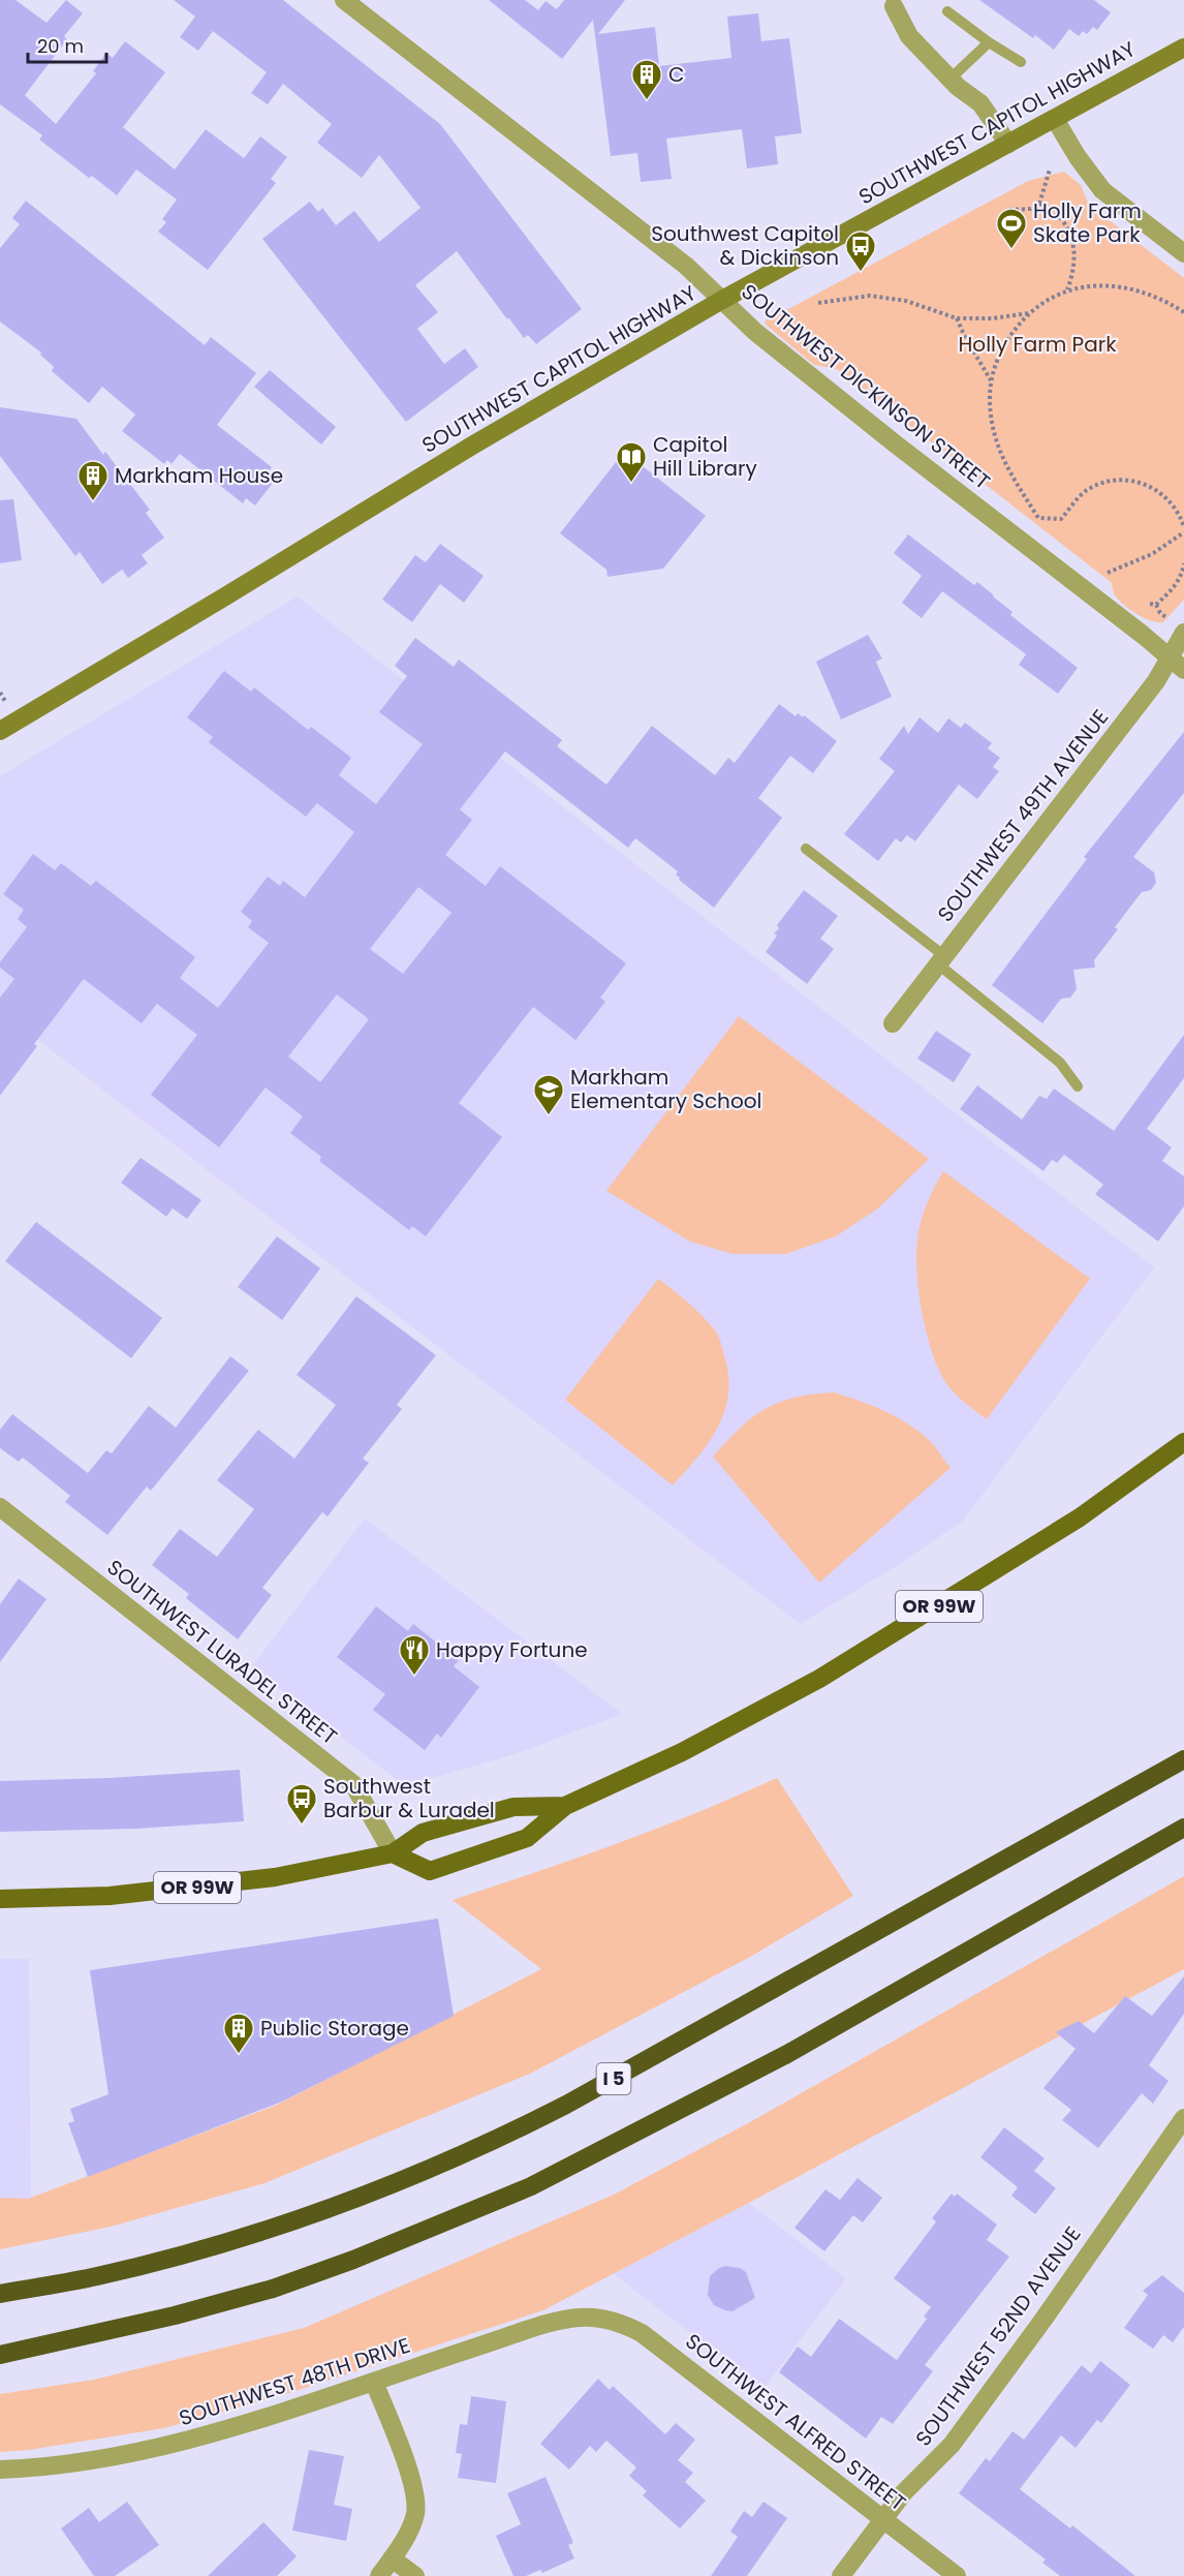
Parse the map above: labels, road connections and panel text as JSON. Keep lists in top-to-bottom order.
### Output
{
  "streets": {
    "highway": ["I 5"],
    "main road": ["SOUTHWEST CAPITOL HIGHWAY", "OR 99W"],
    "street": [
      "SOUTHWEST DICKINSON STREET",
      "SOUTHWEST 49TH AVENUE",
      "SOUTHWEST LURADEL STREET",
      "SOUTHWEST 52ND AVENUE",
      "SOUTHWEST 48TH DRIVE",
      "SOUTHWEST ALFRED STREET"
    ]
  },
  "crossings": [
    ["SOUTHWEST CAPITOL HIGHWAY", "SOUTHWEST DICKINSON STREET"],
    ["SOUTHWEST DICKINSON STREET", "SOUTHWEST 49TH AVENUE"],
    ["OR 99W", "SOUTHWEST LURADEL STREET"],
    ["SOUTHWEST 52ND AVENUE", "SOUTHWEST ALFRED STREET"],
    ["SOUTHWEST 48TH DRIVE", "SOUTHWEST ALFRED STREET"]
  ],
  "parks": ["Holly Farm Park"],
  "places": {
    "building": ["C", "Markham House", "Public Storage"],
    "sports": ["Holly Farm Skate Park"],
    "bus stop": ["Southwest Capitol & Dickinson", "Southwest Barbur & Luradel"],
    "library": ["Capitol Hill Library"],
    "school or university": ["Markham Elementary School"],
    "restaurant": ["Happy Fortune"]
  },
  "scale_bar": "20 m"
}
